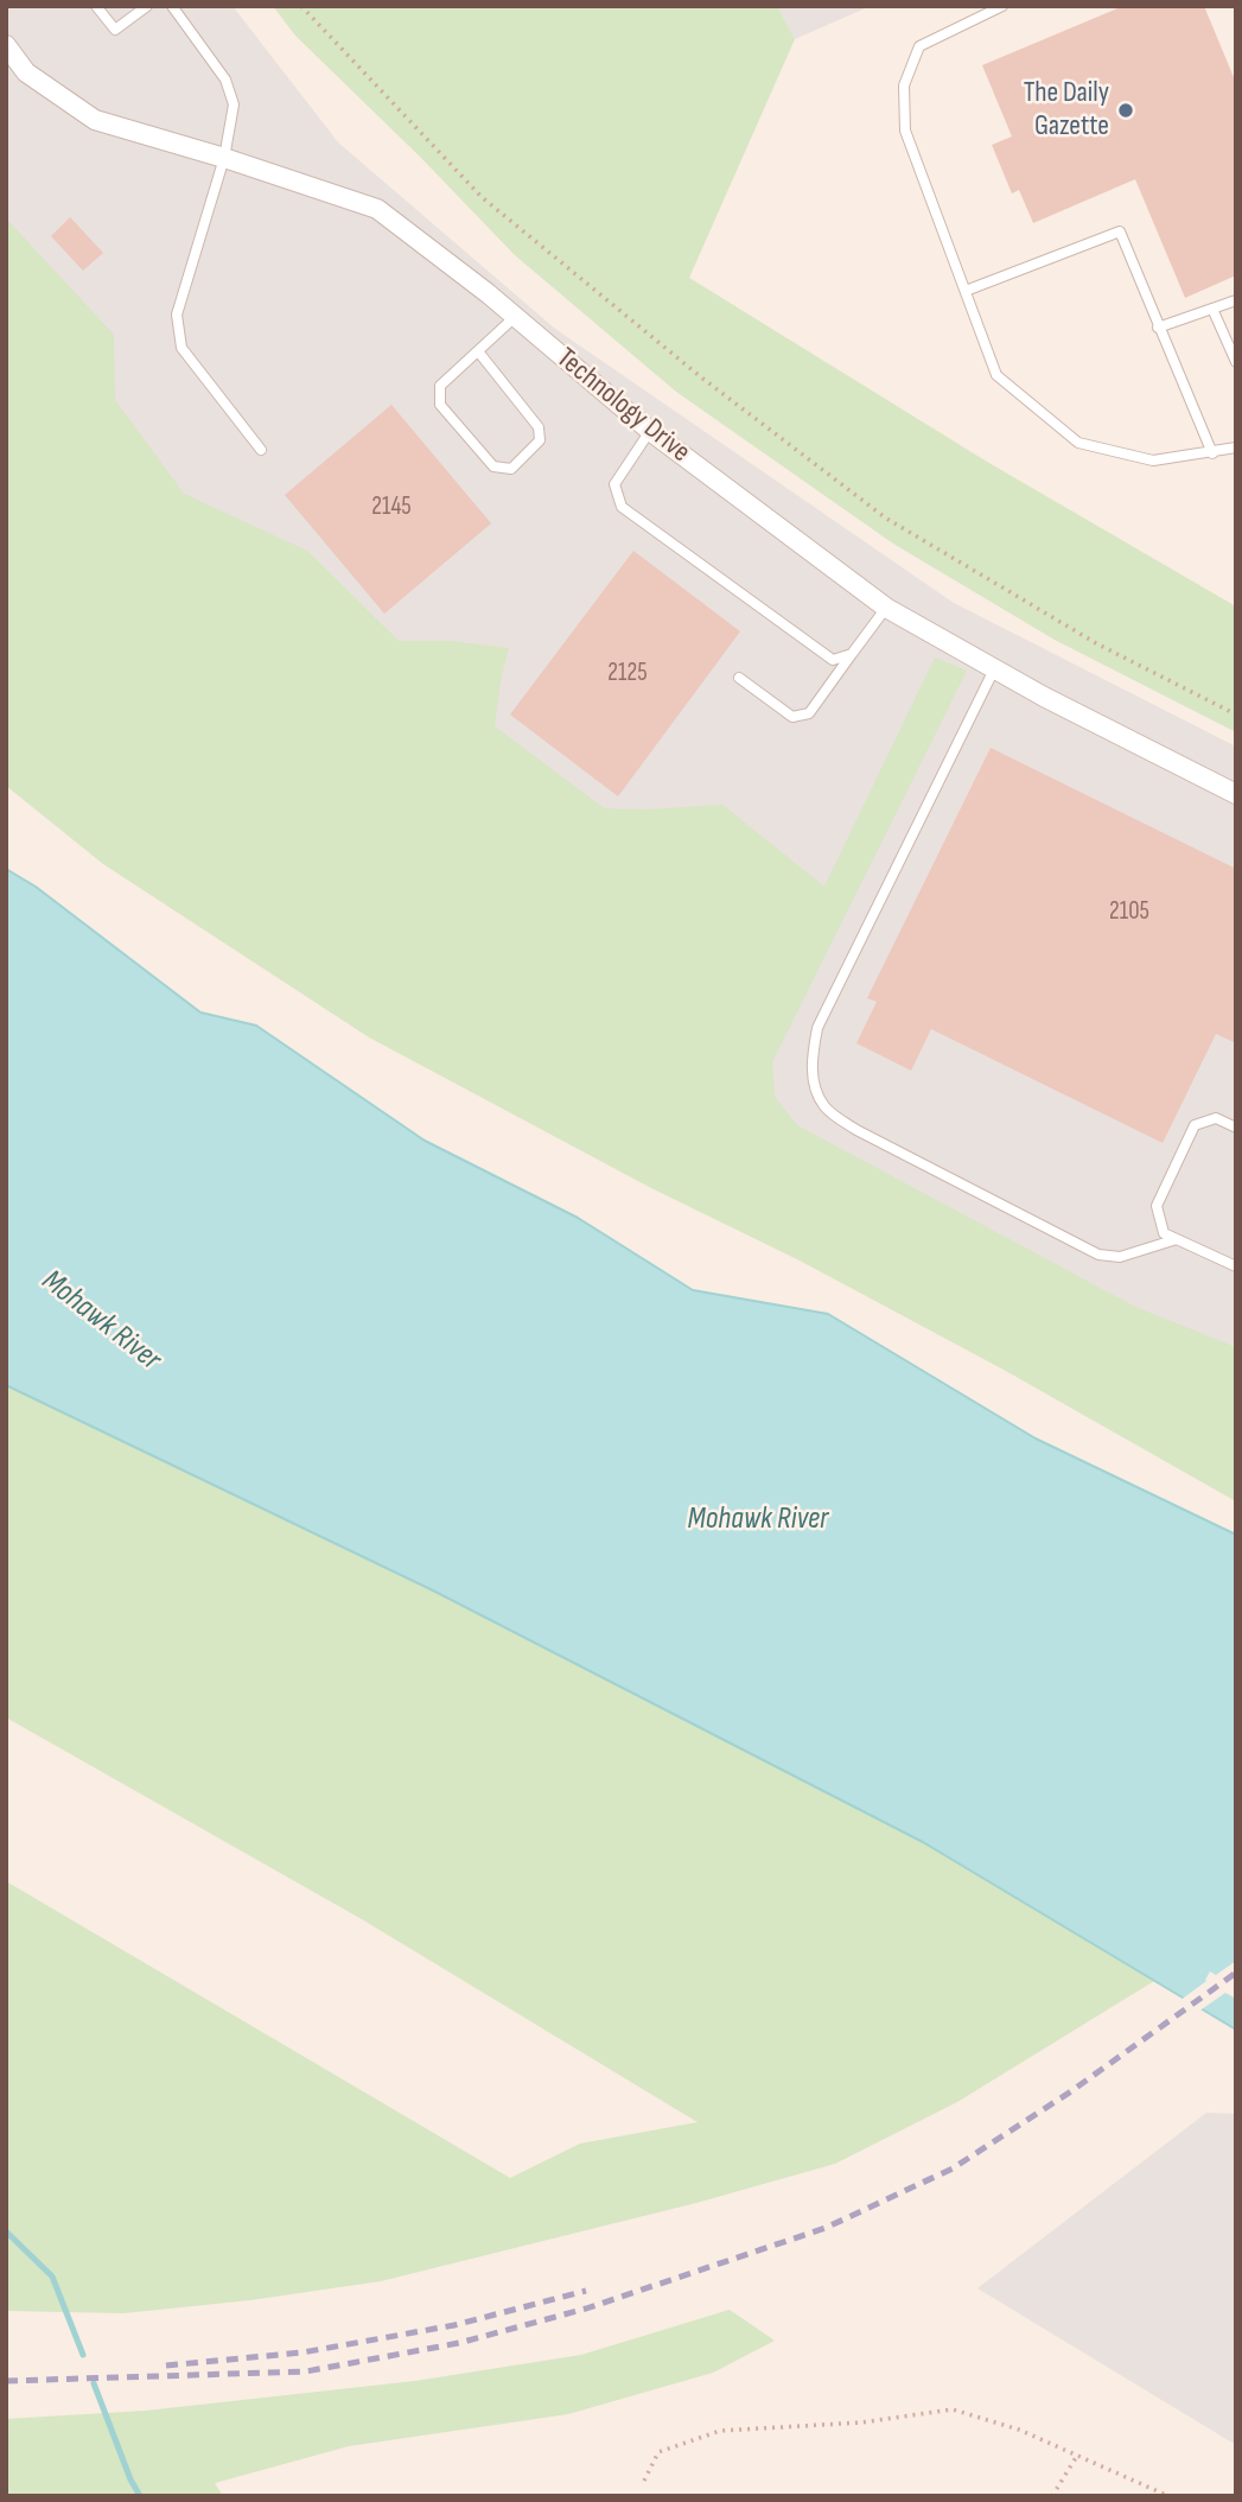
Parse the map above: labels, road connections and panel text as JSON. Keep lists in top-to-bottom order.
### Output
{
  "streets": {
    "street": ["Technology Drive"]
  },
  "water": ["Mohawk River"],
  "places": ["The Daily Gazette"],
  "house_numbers": ["2145", "2125", "2105"]
}
